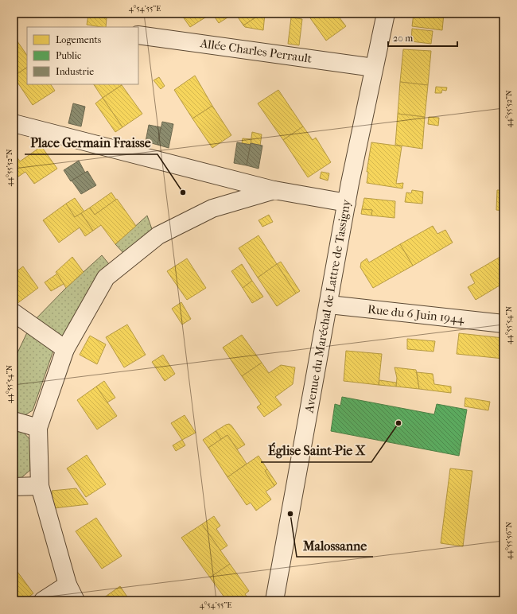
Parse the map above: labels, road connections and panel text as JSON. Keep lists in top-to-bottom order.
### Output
{
  "streets": {
    "street": ["Allée Charles Perrault", "Avenue du Maréchal de Lattre de Tassigny", "Rue du 6 Juin 1944"]
  },
  "crossings": [
    ["Allée Charles Perrault", "Avenue du Maréchal de Lattre de Tassigny"],
    ["Avenue du Maréchal de Lattre de Tassigny", "Rue du 6 Juin 1944"]
  ],
  "places": ["Place Germain Fraisse", "Église Saint-Pie X", "Malossanne"],
  "legend": ["Logements", "Public", "Industrie"],
  "scale_bar": "20 m",
  "coordinates": [
    "4°54'55\"E",
    "44°55'52\"N",
    "44°55'54\"N",
    "44°55'56\"N"
  ]
}
